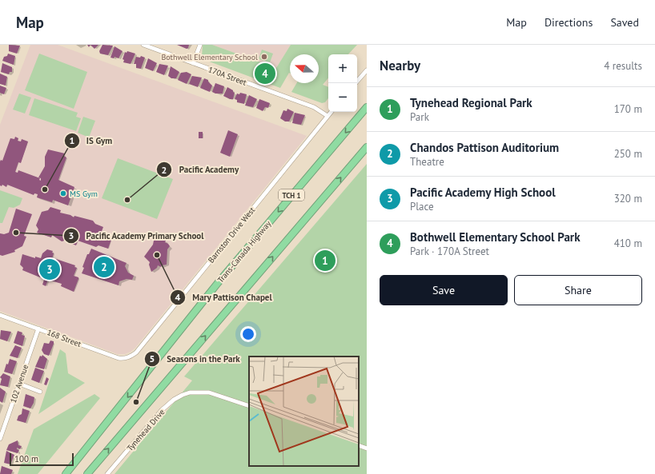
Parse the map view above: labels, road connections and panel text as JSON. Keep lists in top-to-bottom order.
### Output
{
  "streets": {
    "highway": ["TCH 1", "Trans-Canada Highway"],
    "street": [
      "170A Street",
      "Barnston Drive West",
      "168 Street",
      "102 Avenue",
      "Tynehead Drive"
    ]
  },
  "crossings": [
    ["170A Street", "Barnston Drive West"],
    ["Barnston Drive West", "168 Street"],
    ["168 Street", "102 Avenue"]
  ],
  "places": [
    "Bothwell Elementary School",
    "IS Gym",
    "MS Gym",
    "Pacific Academy",
    "Pacific Academy Primary School",
    "Mary Pattison Chapel",
    "Seasons in the Park"
  ],
  "scale_bar": "100 m",
  "north": "left",
  "page": {
    "header": "Map",
    "nav": ["Map", "Directions", "Saved"],
    "heading": ["Nearby", "4 results"],
    "map_buttons": ["+", "−"],
    "pins": [
      "4",
      "1",
      "2",
      "3"
    ],
    "list": [
      {
        "mark": "1",
        "name": "Tynehead Regional Park",
        "note": "Park",
        "value": "170 m"
      },
      {
        "mark": "2",
        "name": "Chandos Pattison Auditorium",
        "note": "Theatre",
        "value": "250 m"
      },
      {
        "mark": "3",
        "name": "Pacific Academy High School",
        "note": "Place",
        "value": "320 m"
      },
      {
        "mark": "4",
        "name": "Bothwell Elementary School Park",
        "note": "Park · 170A Street",
        "value": "410 m"
      }
    ],
    "buttons": ["Save", "Share"],
    "scale": "100 m"
  }
}
